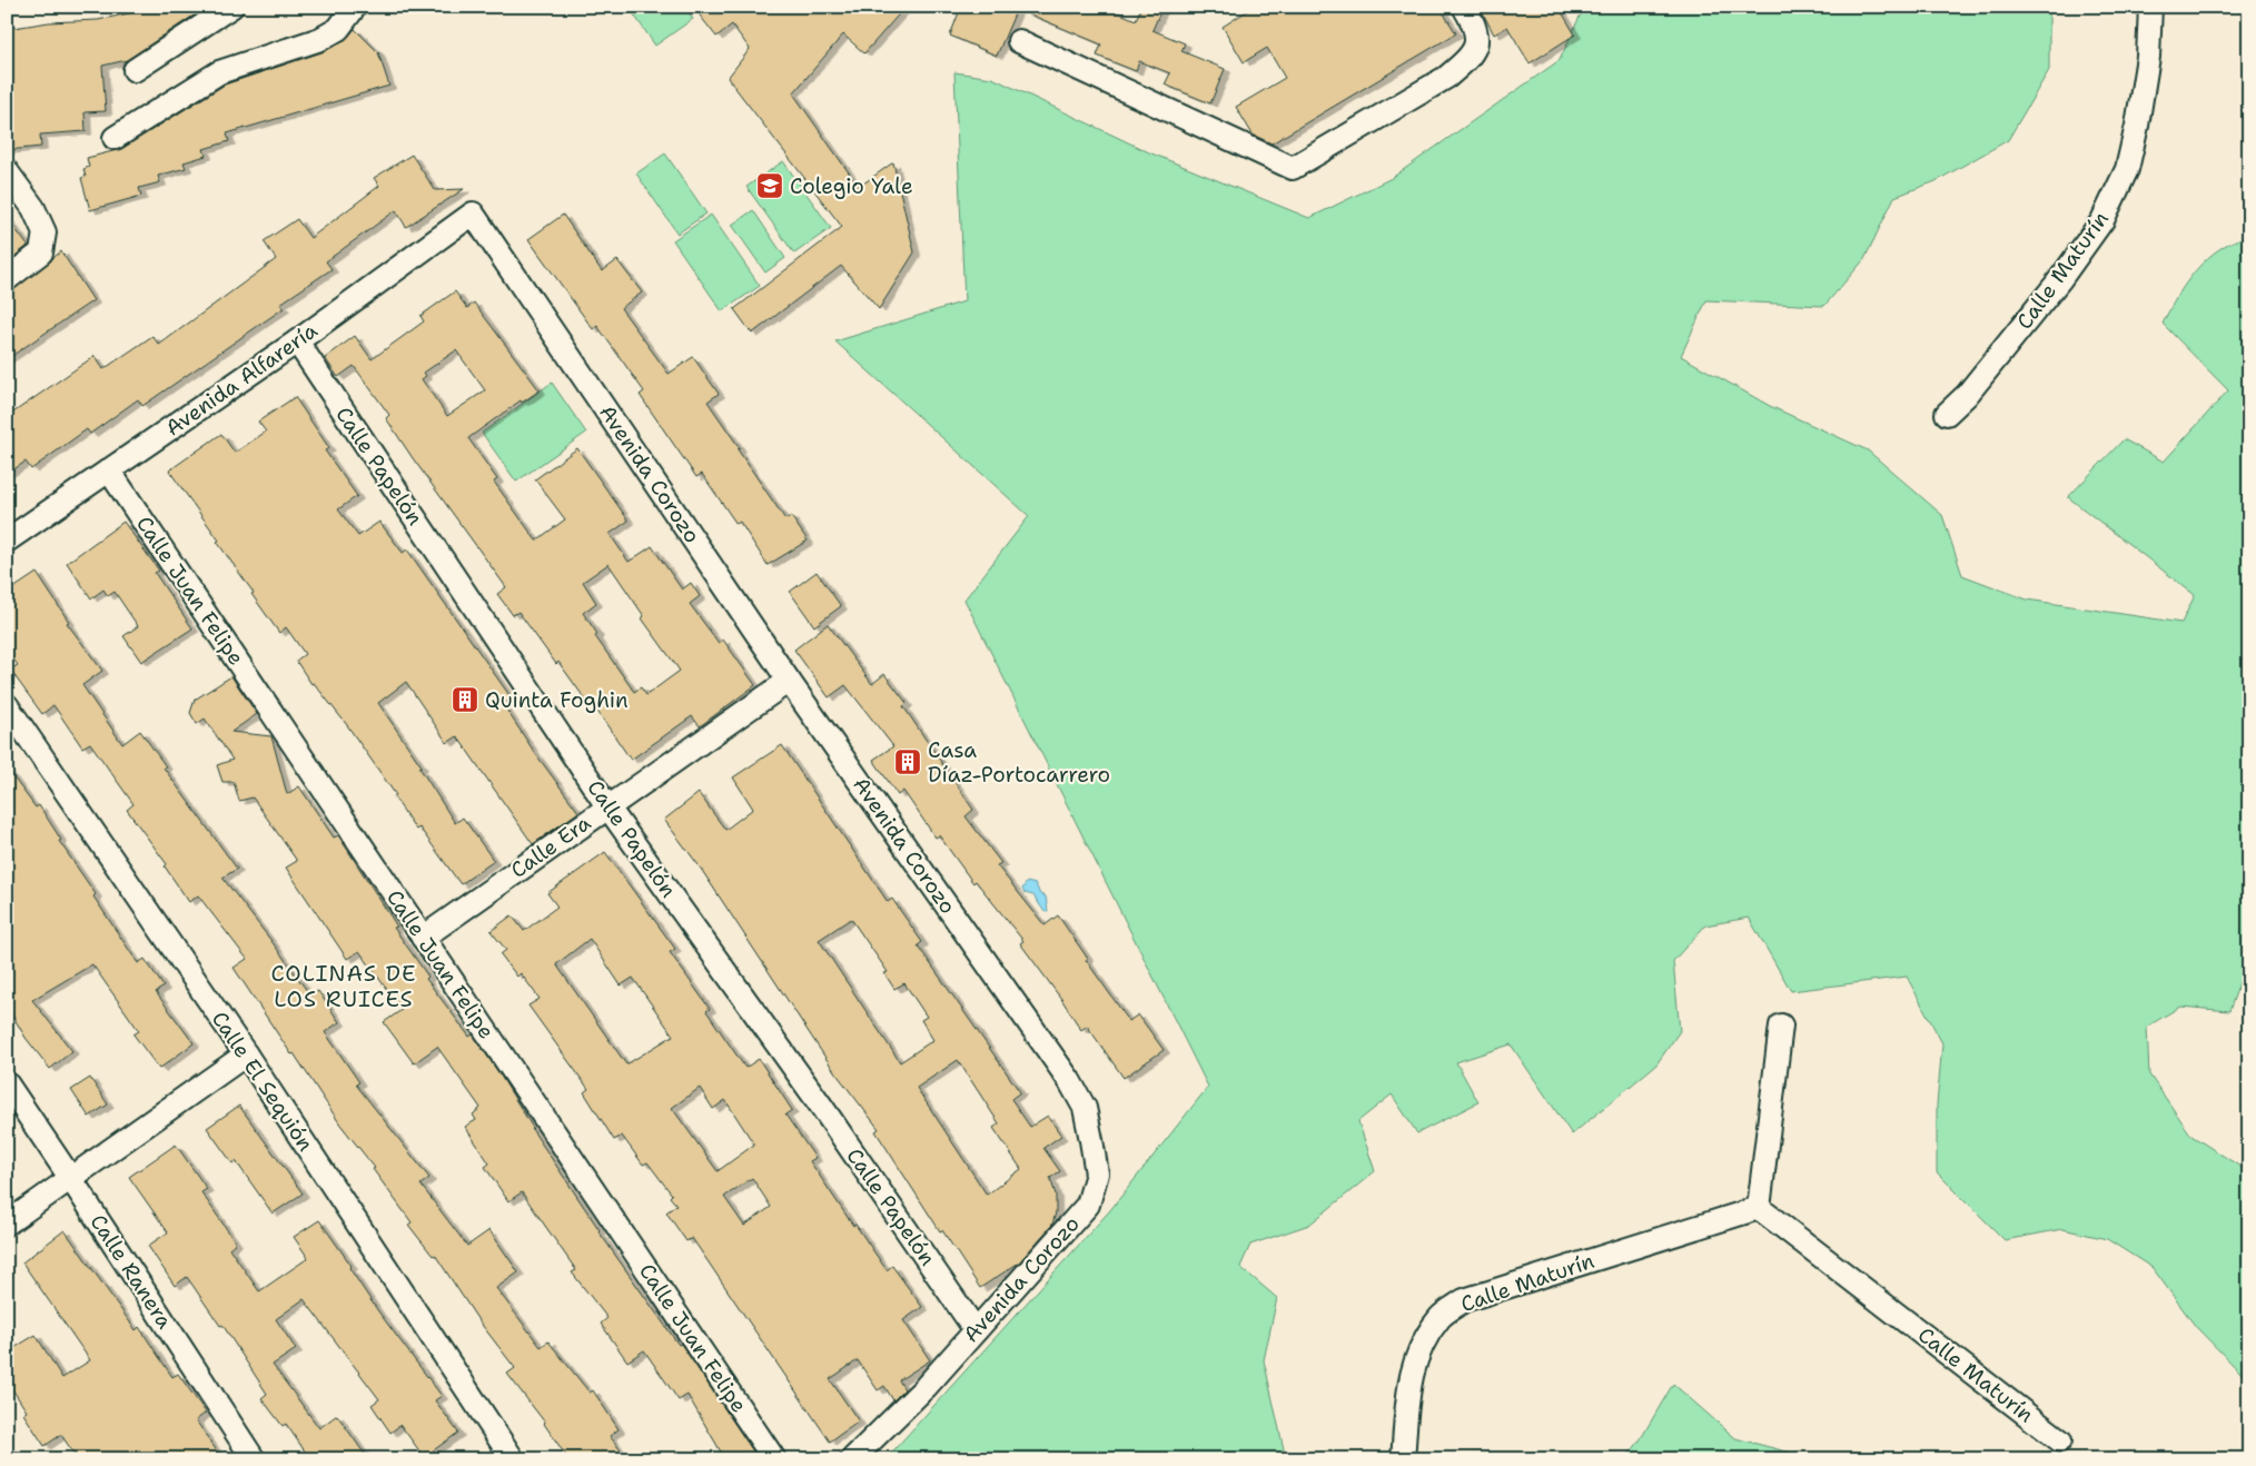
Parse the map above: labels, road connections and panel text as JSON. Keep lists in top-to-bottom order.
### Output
{
  "streets": {
    "street": [
      "Calle Maturín",
      "Avenida Alfarería",
      "Calle Papelón",
      "Avenida Corozo",
      "Calle Juan Felipe",
      "Calle Era",
      "Calle El Sequión",
      "Calle Ranera"
    ]
  },
  "crossings": [
    ["Avenida Alfarería", "Calle Papelón"],
    ["Avenida Alfarería", "Avenida Corozo"],
    ["Avenida Alfarería", "Calle Juan Felipe"],
    ["Calle Papelón", "Avenida Corozo"],
    ["Calle Papelón", "Calle Era"],
    ["Avenida Corozo", "Calle Era"],
    ["Calle Juan Felipe", "Calle Era"]
  ],
  "districts": ["COLINAS DE LOS RUICES"],
  "places": {
    "school or university": ["Colegio Yale"],
    "building": ["Quinta Foghin", "Casa Díaz-Portocarrero"]
  }
}
